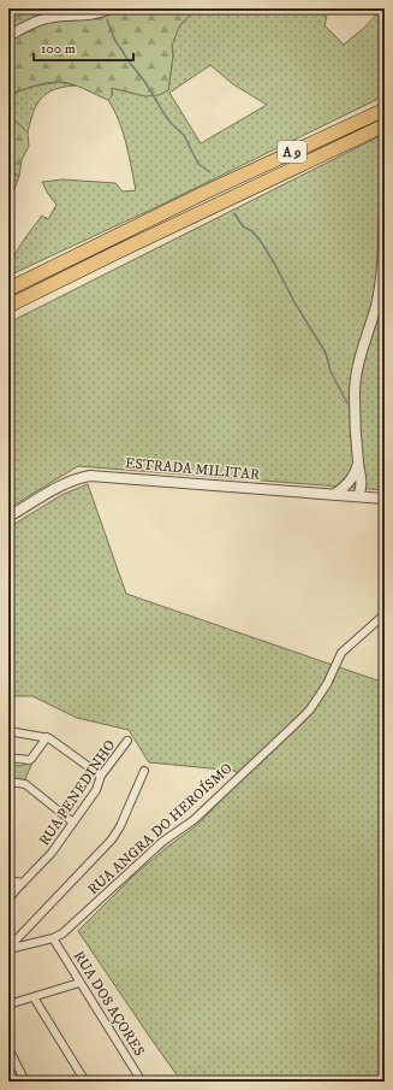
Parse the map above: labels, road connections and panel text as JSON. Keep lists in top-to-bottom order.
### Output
{
  "streets": {
    "highway": ["A 9"],
    "street": [
      "ESTRADA MILITAR",
      "RUA PENEDINHO",
      "RUA ANGRA DO HEROÍSMO",
      "RUA DOS AÇORES"
    ]
  },
  "crossings": [
    ["RUA ANGRA DO HEROÍSMO", "RUA DOS AÇORES"]
  ],
  "scale_bar": "100 m"
}
